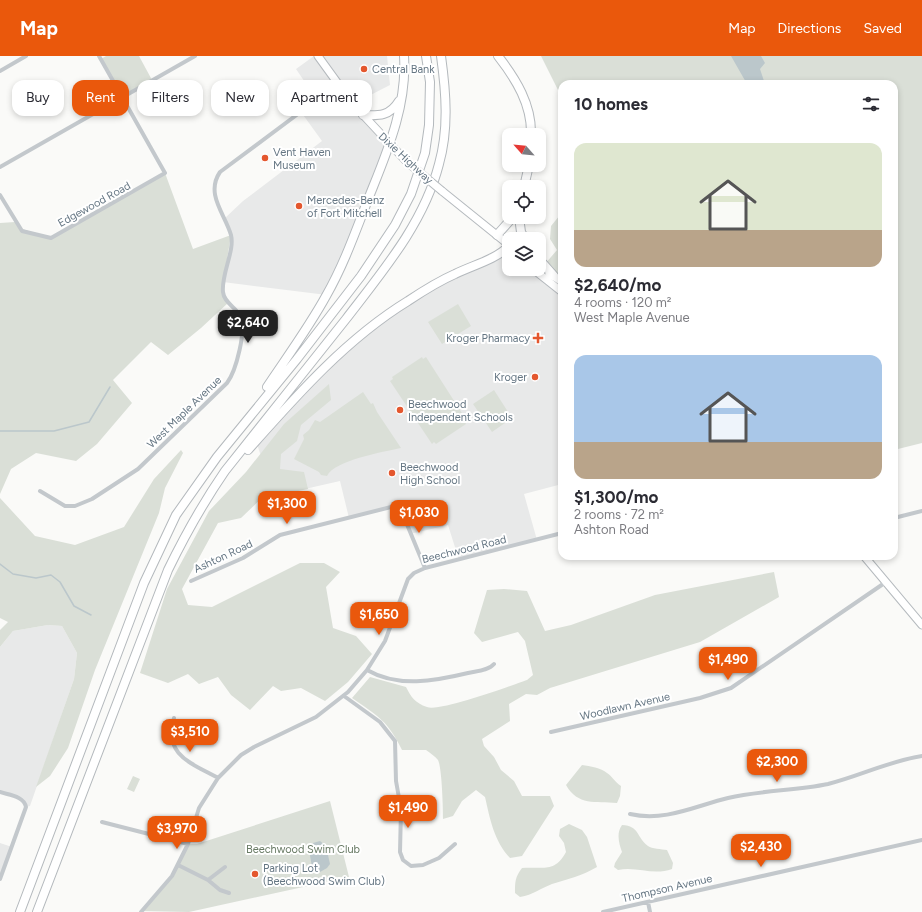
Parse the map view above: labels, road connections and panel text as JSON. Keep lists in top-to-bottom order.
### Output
{
  "streets": {
    "main road": ["Dixie Highway"],
    "street": [
      "Edgewood Road",
      "West Maple Avenue",
      "Beechwood Road",
      "Ashton Road",
      "Woodlawn Avenue",
      "Thompson Avenue"
    ]
  },
  "crossings": [
    ["Beechwood Road", "Ashton Road"]
  ],
  "parks": ["Beechwood Swim Club"],
  "places": {
    "other": [
      "Central Bank",
      "Vent Haven Museum",
      "Mercedes-Benz of Fort Mitchell",
      "Kroger",
      "Beechwood Independent Schools",
      "Beechwood High School",
      "Parking Lot (Beechwood Swim Club)"
    ],
    "health": ["Kroger Pharmacy"]
  },
  "north": "top left",
  "page": {
    "header": "Map",
    "nav": ["Map", "Directions", "Saved"],
    "chip": [
      "Buy",
      "Rent",
      "Filters",
      "New",
      "Apartment"
    ],
    "heading": "10 homes",
    "list": [
      {
        "name": "$2,640/mo",
        "note": "4 rooms · 120 m² · West Maple Avenue"
      },
      {
        "name": "$1,300/mo",
        "note": "2 rooms · 72 m² · Ashton Road"
      }
    ],
    "price": [
      "$2,640",
      "$1,300",
      "$1,030",
      "$1,650",
      "$1,490",
      "$3,510",
      "$2,300",
      "$1,490",
      "$3,970",
      "$2,430"
    ]
  }
}
